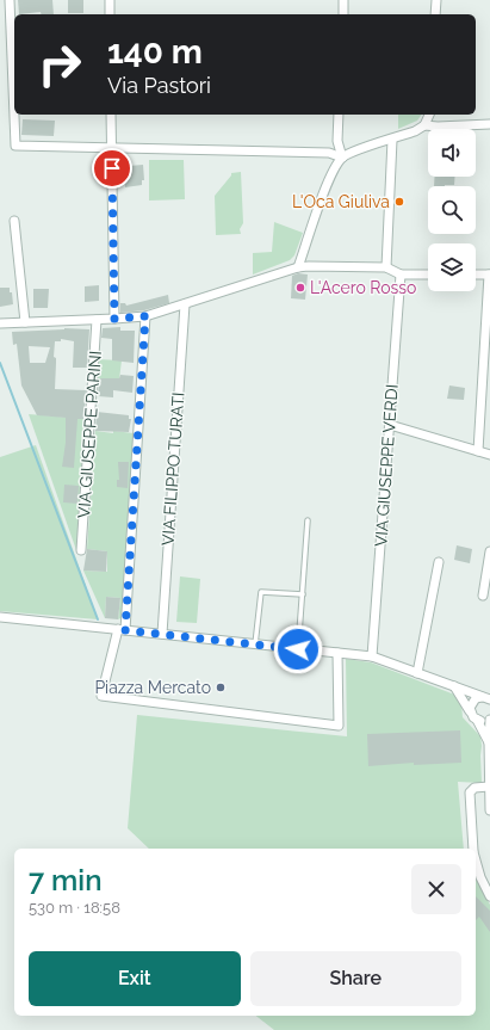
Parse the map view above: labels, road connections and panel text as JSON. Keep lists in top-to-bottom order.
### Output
{
  "streets": {
    "street": ["VIA GIUSEPPE PARINI", "VIA GIUSEPPE VERDI", "VIA FILIPPO TURATI"]
  },
  "places": ["L'Oca Giuliva", "L'Acero Rosso", "Piazza Mercato"],
  "page": {
    "turn": ["140 m", "Via Pastori"],
    "heading": ["7 min", "530 m · 18:58"],
    "buttons": ["Exit", "Share"]
  }
}
